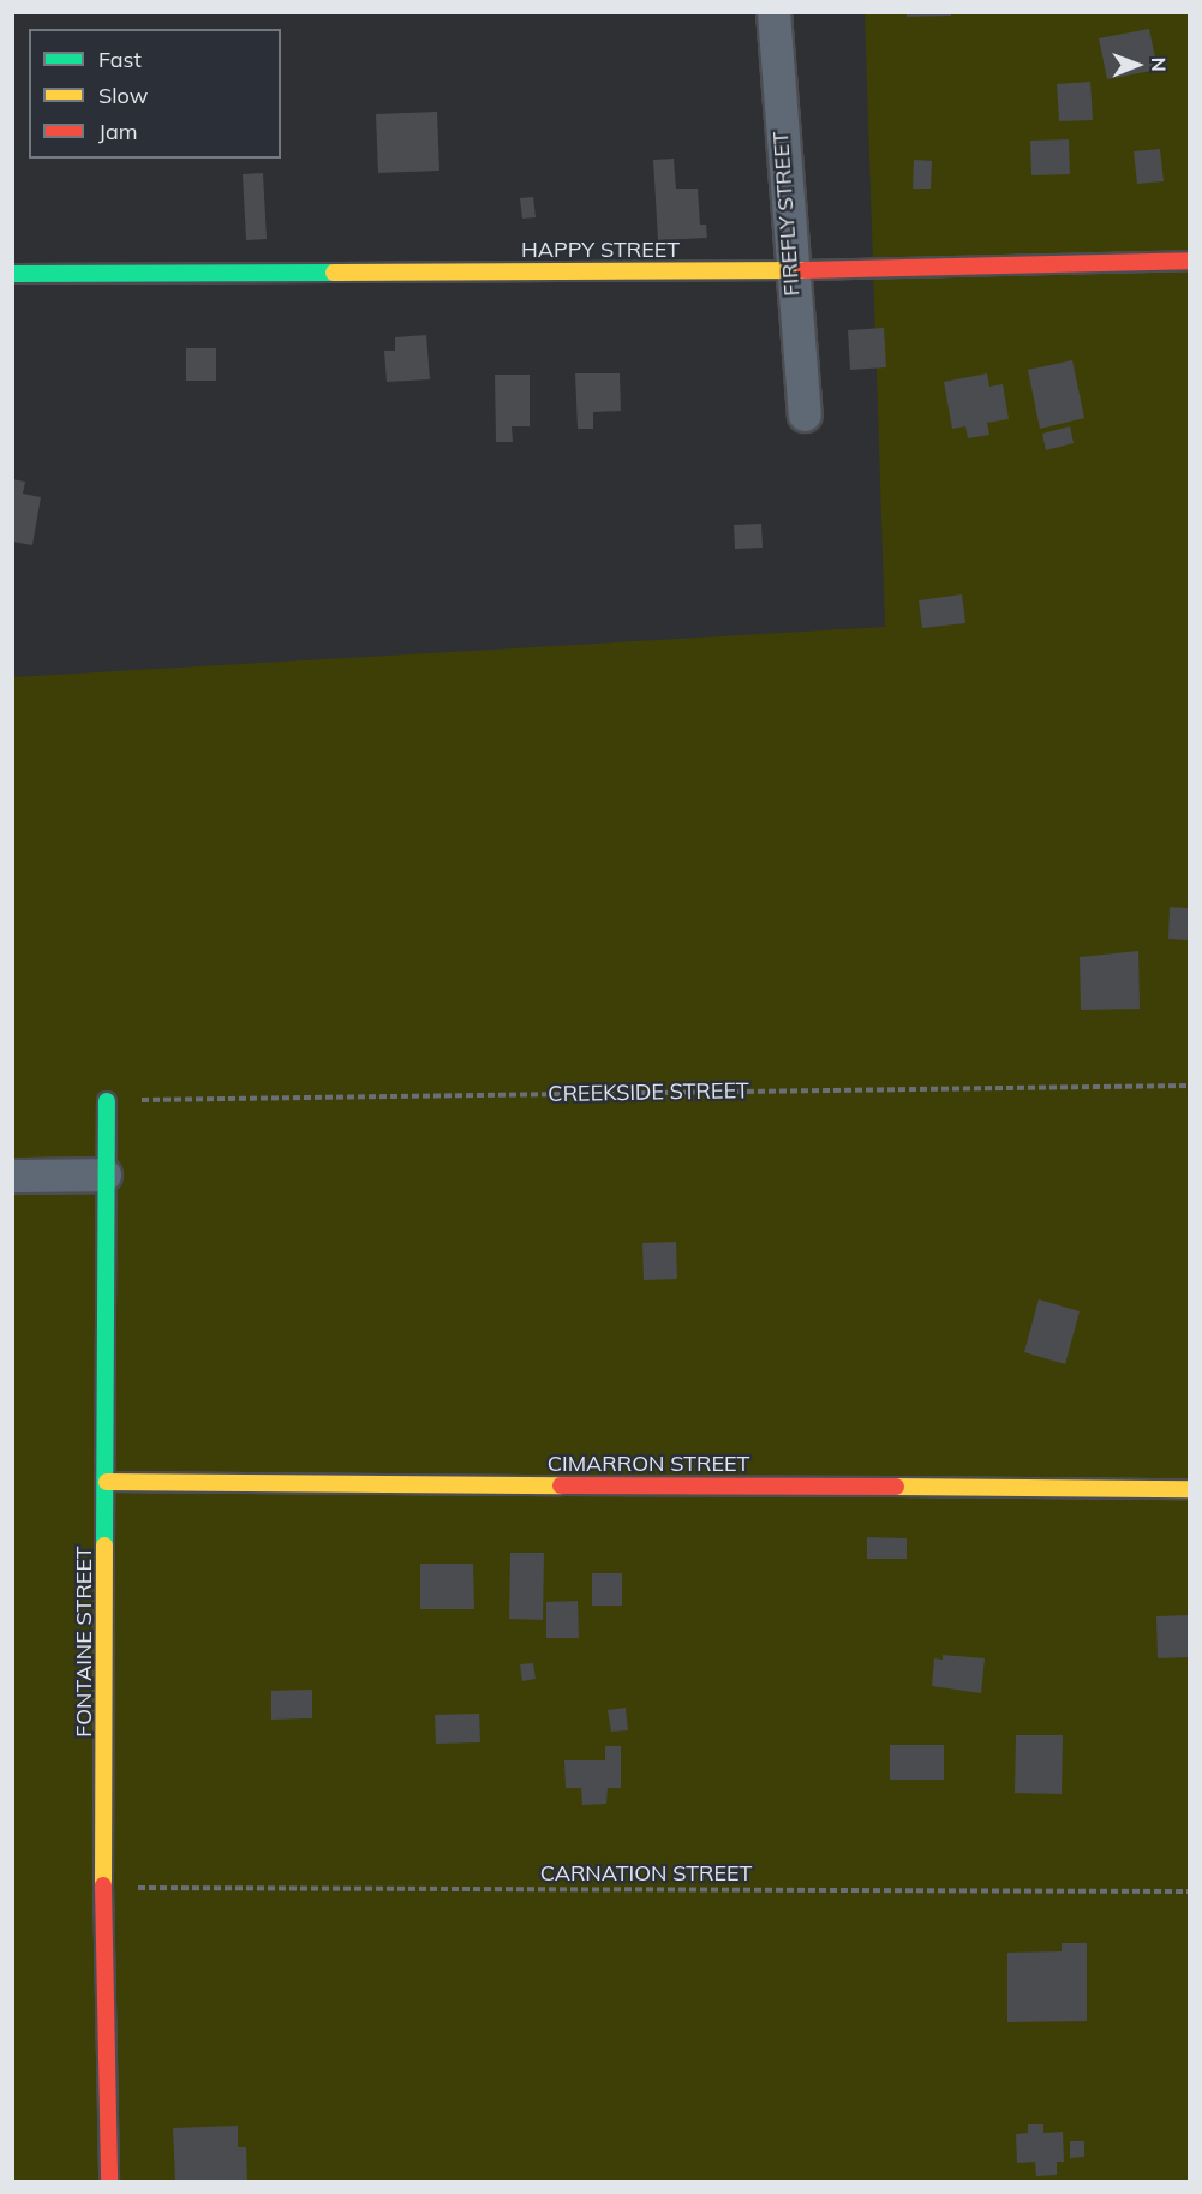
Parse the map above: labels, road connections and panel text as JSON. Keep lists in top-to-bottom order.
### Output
{
  "streets": {
    "street": [
      "FIREFLY STREET",
      "HAPPY STREET",
      "CIMARRON STREET",
      "FONTAINE STREET"
    ],
    "path": ["CREEKSIDE STREET", "CARNATION STREET"]
  },
  "crossings": [
    ["FIREFLY STREET", "HAPPY STREET"],
    ["CREEKSIDE STREET", "FONTAINE STREET"],
    ["CIMARRON STREET", "FONTAINE STREET"],
    ["FONTAINE STREET", "CARNATION STREET"]
  ],
  "legend": ["Fast", "Slow", "Jam"],
  "north": "right"
}
